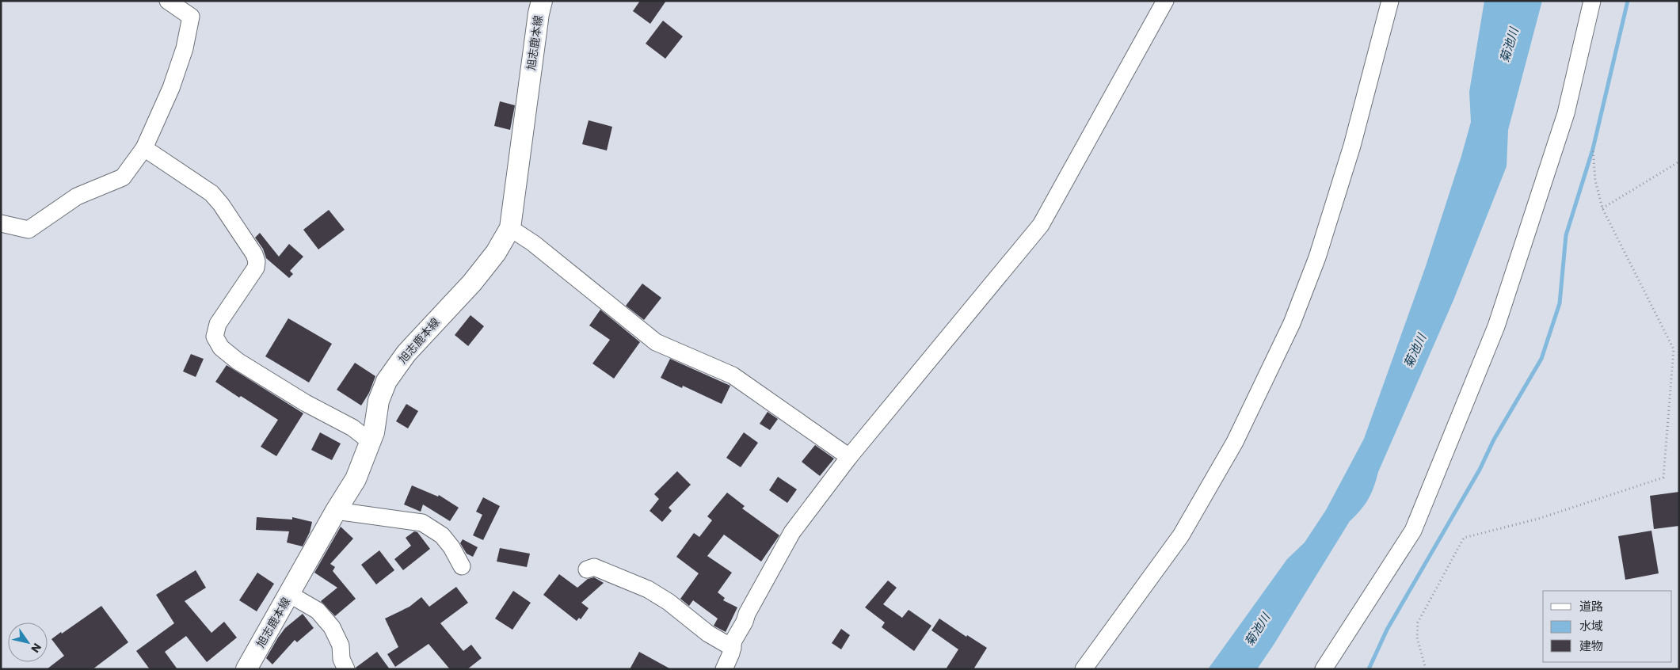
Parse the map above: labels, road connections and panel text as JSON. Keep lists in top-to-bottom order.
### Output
{
  "streets": {
    "main road": ["旭志鹿本線"]
  },
  "water": ["菊池川"],
  "legend": ["道路", "水域", "建物"],
  "north": "bottom right"
}
